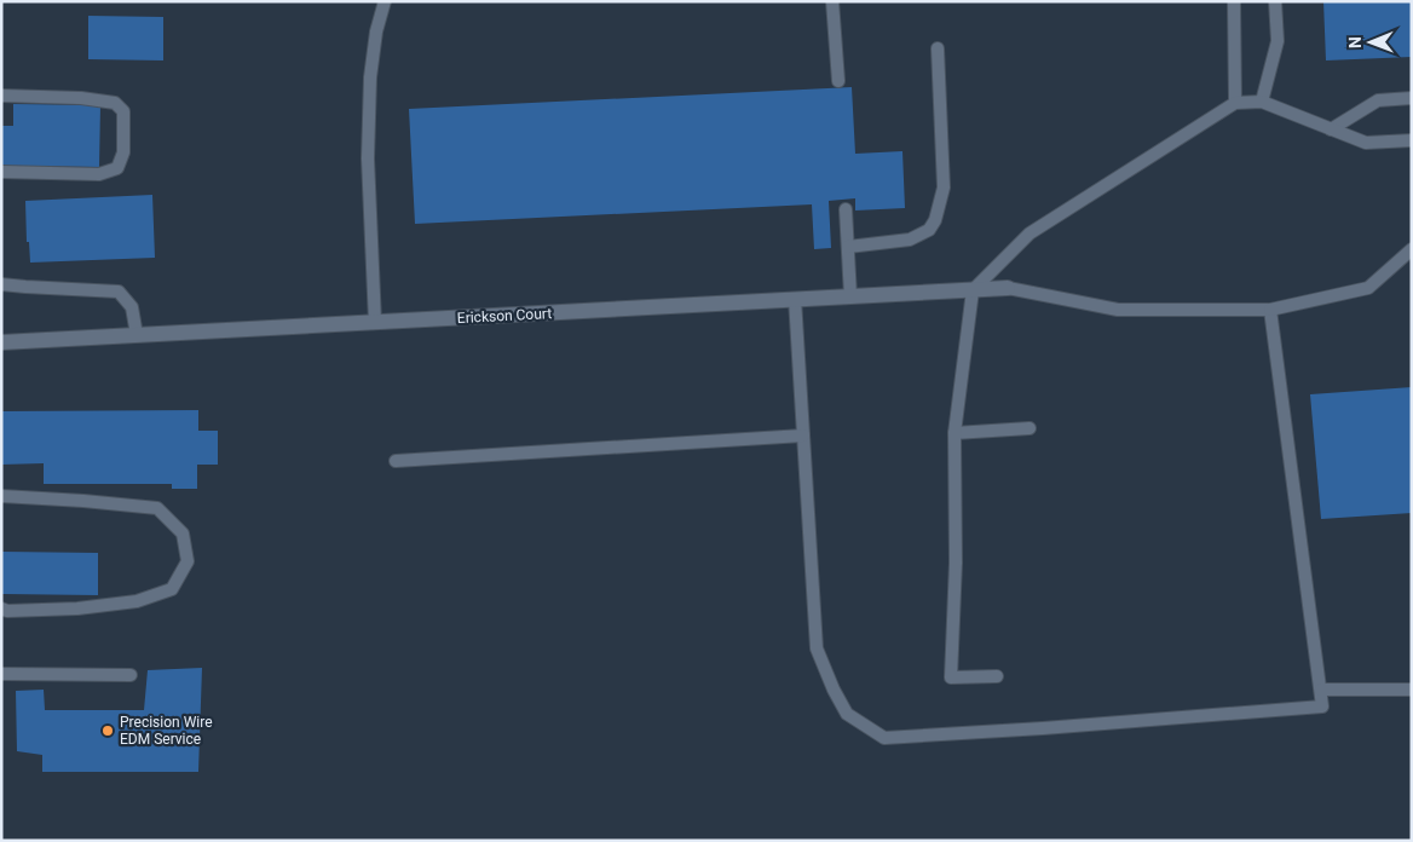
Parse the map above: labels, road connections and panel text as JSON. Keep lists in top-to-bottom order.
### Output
{
  "streets": {
    "street": ["Erickson Court"]
  },
  "places": ["Precision Wire EDM Service"],
  "north": "left"
}
